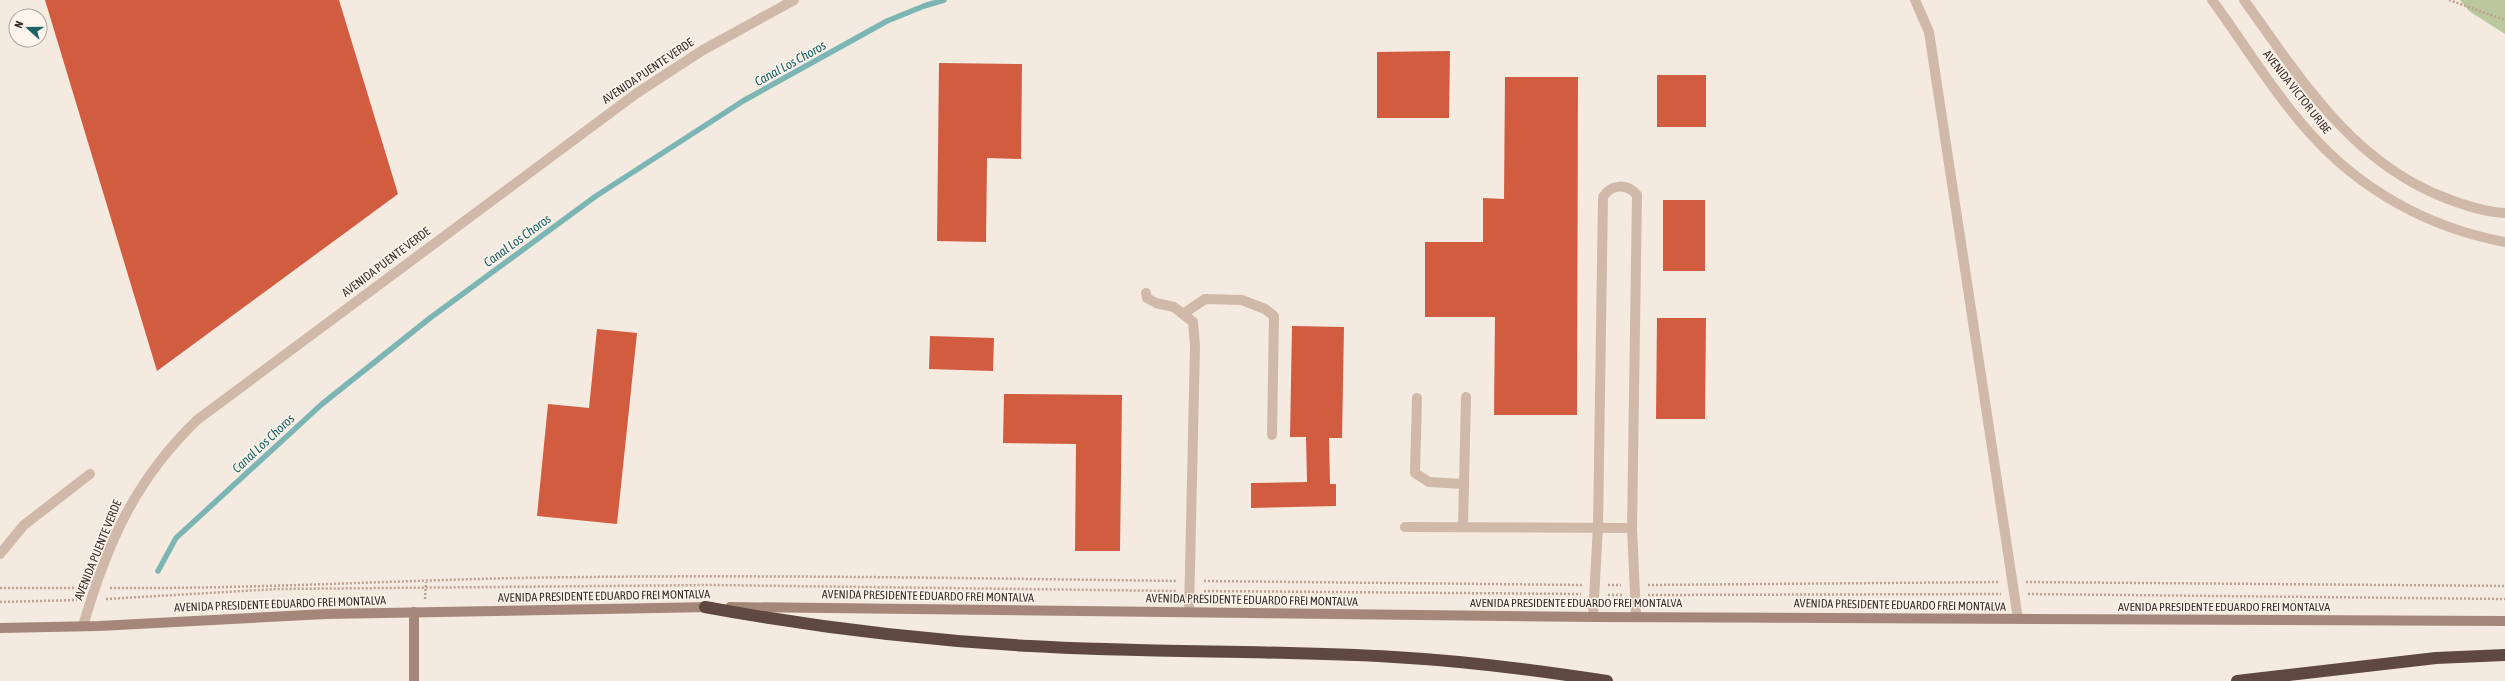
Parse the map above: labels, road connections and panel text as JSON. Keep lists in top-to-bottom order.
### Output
{
  "streets": {
    "main road": ["AVENIDA PRESIDENTE EDUARDO FREI MONTALVA"],
    "street": ["AVENIDA PUENTE VERDE", "AVENIDA VICTOR URIBE"]
  },
  "crossings": [
    ["AVENIDA PUENTE VERDE", "AVENIDA PRESIDENTE EDUARDO FREI MONTALVA"]
  ],
  "water": ["Canal Los Choros"],
  "north": "left"
}
